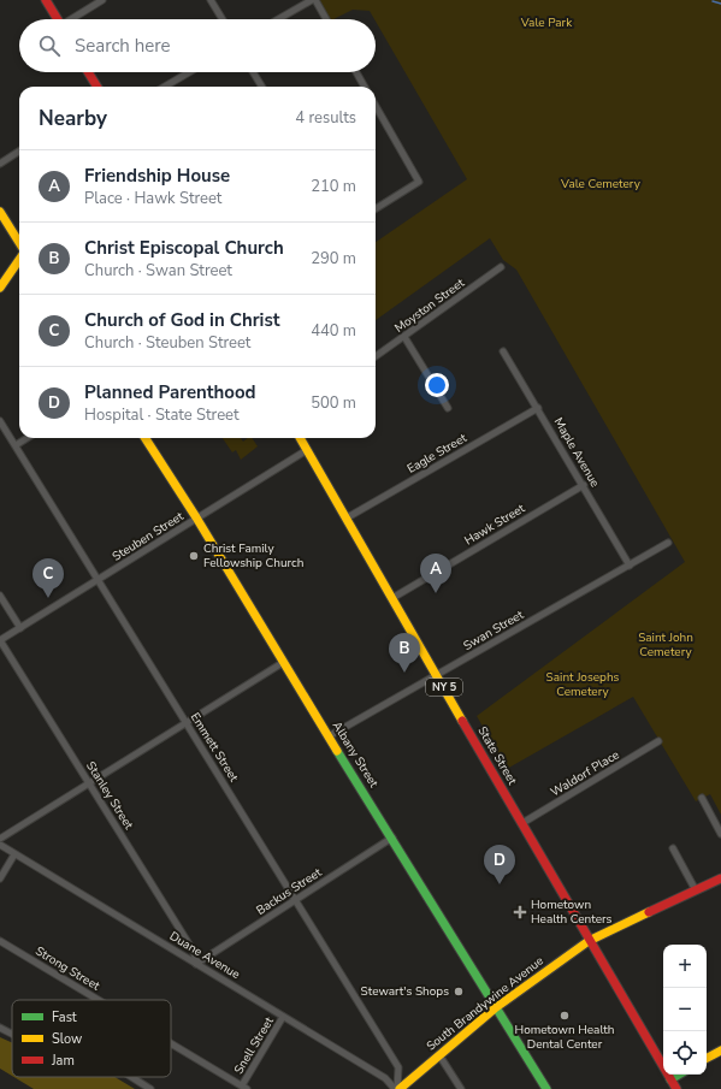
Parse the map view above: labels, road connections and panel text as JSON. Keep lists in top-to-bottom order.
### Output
{
  "streets": {
    "main road": [
      "NY 5",
      "Albany Street",
      "State Street",
      "South Brandywine Avenue"
    ],
    "street": [
      "Moyston Street",
      "Maple Avenue",
      "Eagle Street",
      "Hawk Street",
      "Steuben Street",
      "Swan Street",
      "Emmett Street",
      "Waldorf Place",
      "Stanley Street",
      "Backus Street",
      "Duane Avenue",
      "Strong Street",
      "Snell Street"
    ]
  },
  "crossings": [
    ["Maple Avenue", "Eagle Street"],
    ["Maple Avenue", "Hawk Street"],
    ["Maple Avenue", "Swan Street"],
    ["Eagle Street", "State Street"],
    ["Hawk Street", "State Street"],
    ["Steuben Street", "Emmett Street"],
    ["Steuben Street", "Albany Street"],
    ["Steuben Street", "State Street"],
    ["Steuben Street", "Stanley Street"],
    ["Swan Street", "Albany Street"],
    ["Swan Street", "State Street"],
    ["Emmett Street", "Backus Street"],
    ["Emmett Street", "Duane Avenue"],
    ["Emmett Street", "South Brandywine Avenue"],
    ["Albany Street", "Backus Street"],
    ["Albany Street", "South Brandywine Avenue"],
    ["State Street", "Waldorf Place"],
    ["State Street", "South Brandywine Avenue"],
    ["Stanley Street", "Backus Street"],
    ["Stanley Street", "Duane Avenue"],
    ["Backus Street", "Duane Avenue"],
    ["Duane Avenue", "South Brandywine Avenue"],
    ["Duane Avenue", "Snell Street"],
    ["Strong Street", "Snell Street"]
  ],
  "parks": [
    "Vale Park",
    "Vale Cemetery",
    "Saint John Cemetery",
    "Saint Josephs Cemetery"
  ],
  "places": {
    "other": ["Christ Family Fellowship Church", "Stewart's Shops", "Hometown Health Dental Center"],
    "health": ["Hometown Health Centers"]
  },
  "legend": ["Fast", "Slow", "Jam"],
  "page": {
    "search": "Search here",
    "heading": ["Nearby", "4 results"],
    "list": [
      {
        "mark": "A",
        "name": "Friendship House",
        "note": "Place · Hawk Street",
        "value": "210 m"
      },
      {
        "mark": "B",
        "name": "Christ Episcopal Church",
        "note": "Church · Swan Street",
        "value": "290 m"
      },
      {
        "mark": "C",
        "name": "Church of God in Christ",
        "note": "Church · Steuben Street",
        "value": "440 m"
      },
      {
        "mark": "D",
        "name": "Planned Parenthood",
        "note": "Hospital · State Street",
        "value": "500 m"
      }
    ],
    "pins": [
      "A",
      "C",
      "B",
      "D"
    ],
    "map_buttons": ["+", "−"]
  }
}
